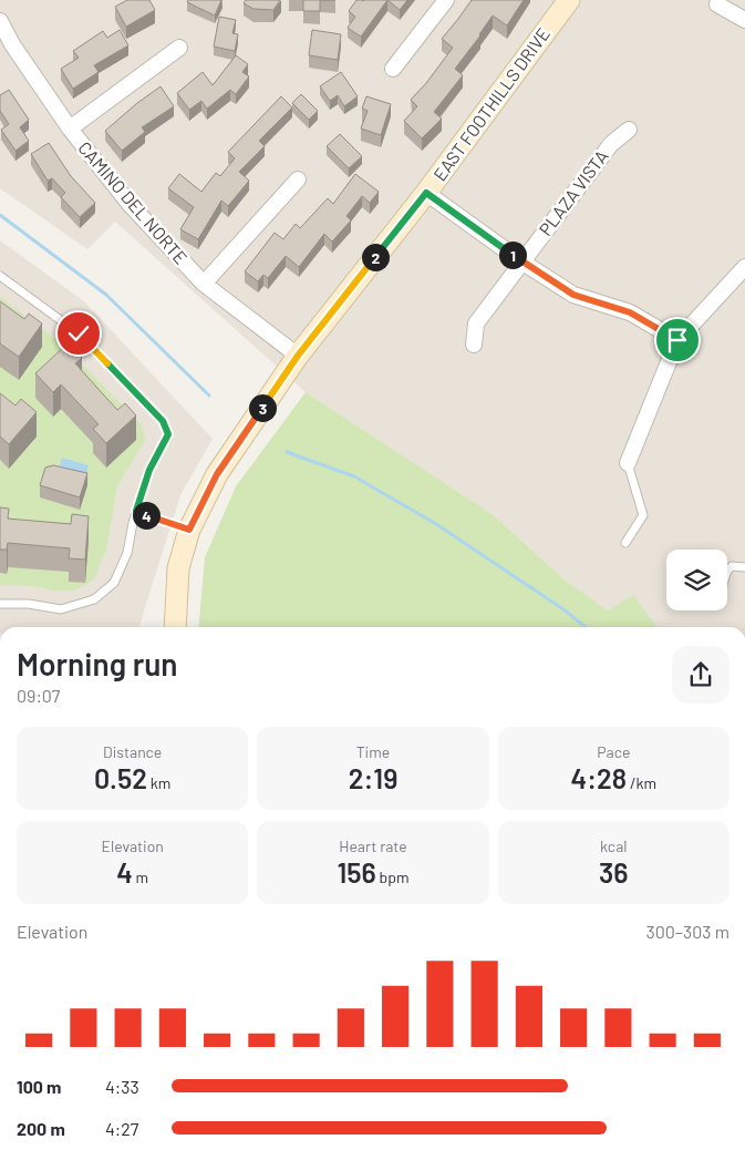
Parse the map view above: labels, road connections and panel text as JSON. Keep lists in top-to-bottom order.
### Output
{
  "streets": {
    "street": ["EAST FOOTHILLS DRIVE", "PLAZA VISTA", "CAMINO DEL NORTE"]
  },
  "crossings": [
    ["EAST FOOTHILLS DRIVE", "CAMINO DEL NORTE"]
  ],
  "page": {
    "pins": [
      "1",
      "2",
      "3",
      "4"
    ],
    "heading": ["Morning run", "09:07"],
    "stats": [
      ["Distance", "0.52 km"],
      ["Time", "2:19"],
      ["Pace", "4:28 /km"],
      ["Elevation", "4 m"],
      ["Heart rate", "156 bpm"],
      ["kcal", "36"]
    ],
    "chart": ["Elevation", "300–303 m"],
    "list": [
      {
        "name": "100 m",
        "note": "4:33"
      },
      {
        "name": "200 m",
        "note": "4:27"
      }
    ]
  }
}
